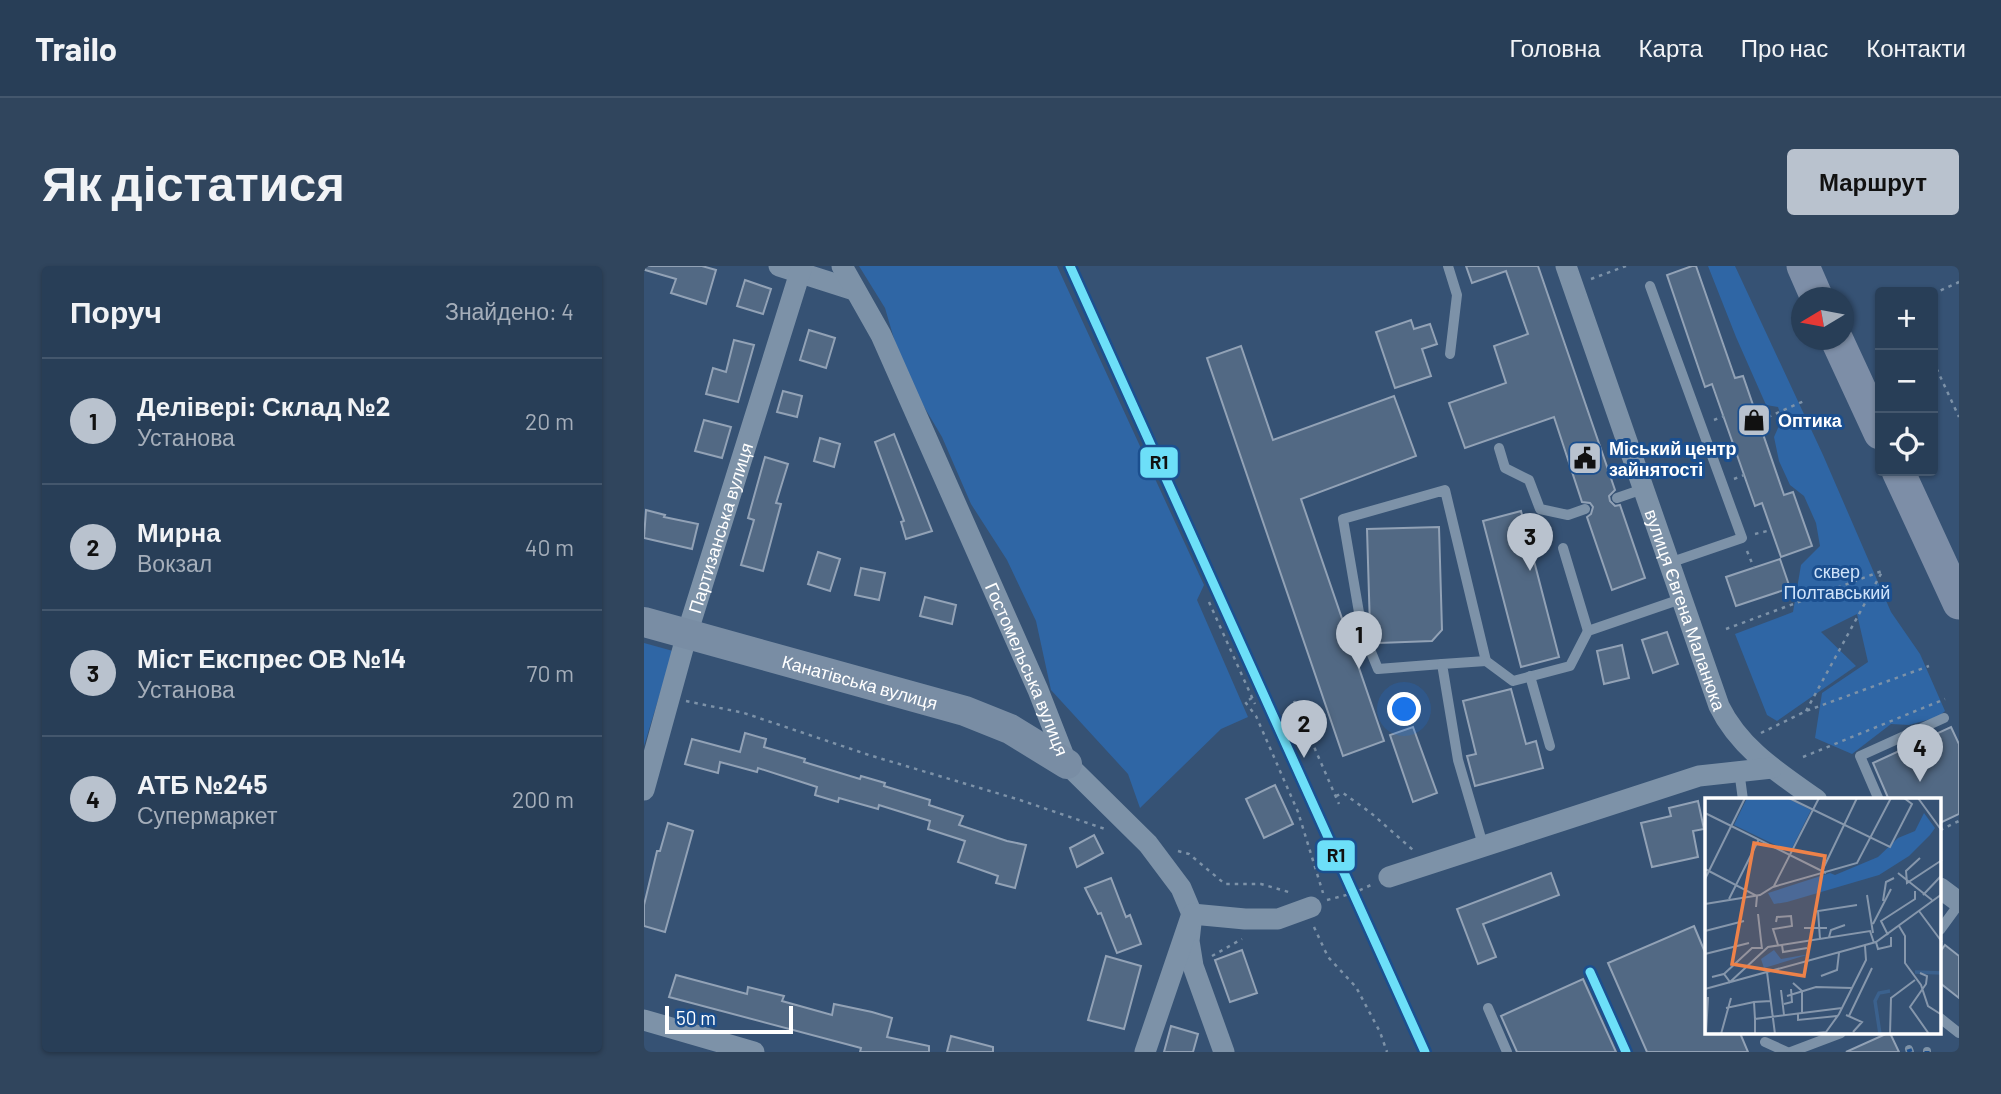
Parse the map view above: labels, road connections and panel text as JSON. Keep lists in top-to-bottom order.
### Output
{
  "streets": {
    "street": [
      "Партизанська вулиця",
      "вулиця Євгена Маланюка",
      "Гостомельська вулиця",
      "Канатівська вулиця"
    ]
  },
  "crossings": [
    ["Партизанська вулиця", "Канатівська вулиця"],
    ["Гостомельська вулиця", "Канатівська вулиця"]
  ],
  "parks": ["сквер Полтавський"],
  "places": {
    "shop": ["Оптика"],
    "public building": ["Міський центр зайнятості"]
  },
  "lines": ["transit line R1"],
  "scale_bar": "50 m",
  "north": "left",
  "page": {
    "header": "Trailo",
    "nav": [
      "Головна",
      "Карта",
      "Про нас",
      "Контакти"
    ],
    "buttons": "Маршрут",
    "title": "Як дістатися",
    "heading": ["Поруч", "Знайдено: 4"],
    "map_buttons": ["+", "−"],
    "list": [
      {
        "mark": "1",
        "name": "Делівері: Склад №2",
        "note": "Установа",
        "value": "20 m"
      },
      {
        "mark": "2",
        "name": "Мирна",
        "note": "Вокзал",
        "value": "40 m"
      },
      {
        "mark": "3",
        "name": "Міст Експрес ОВ №14",
        "note": "Установа",
        "value": "70 m"
      },
      {
        "mark": "4",
        "name": "АТБ №245",
        "note": "Супермаркет",
        "value": "200 m"
      }
    ],
    "pins": [
      "3",
      "1",
      "2",
      "4"
    ],
    "scale": "50 m"
  }
}
